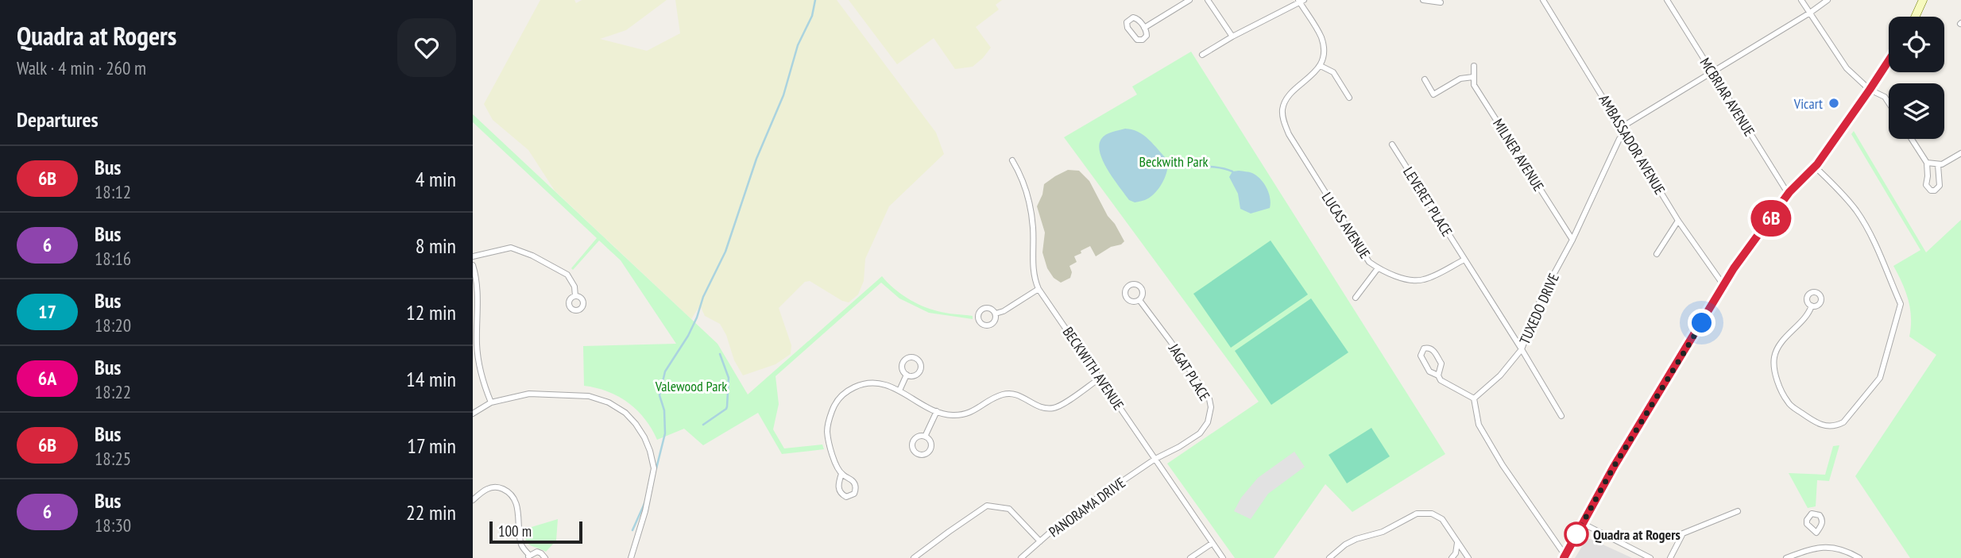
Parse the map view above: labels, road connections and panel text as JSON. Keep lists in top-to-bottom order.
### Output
{
  "streets": {
    "street": [
      "MCBRIAR AVENUE",
      "AMBASSADOR AVENUE",
      "MILNER AVENUE",
      "LEVERET PLACE",
      "LUCAS AVENUE",
      "TUXEDO DRIVE",
      "BECKWITH AVENUE",
      "JAGAT PLACE",
      "PANORAMA DRIVE"
    ]
  },
  "crossings": [
    ["AMBASSADOR AVENUE", "TUXEDO DRIVE"],
    ["MILNER AVENUE", "TUXEDO DRIVE"],
    ["LEVERET PLACE", "LUCAS AVENUE"],
    ["BECKWITH AVENUE", "JAGAT PLACE"],
    ["BECKWITH AVENUE", "PANORAMA DRIVE"],
    ["JAGAT PLACE", "PANORAMA DRIVE"]
  ],
  "parks": ["Beckwith Park", "Valewood Park"],
  "places": ["Vicart", "Quadra at Rogers"],
  "lines": ["bus line 6B"],
  "scale_bar": "100 m",
  "page": {
    "heading": [
      ["Quadra at Rogers", "Walk · 4 min · 260 m"],
      "Departures"
    ],
    "on_map": "6B",
    "list": [
      {
        "mark": "6B",
        "name": "Bus",
        "note": "18:12",
        "value": "4 min"
      },
      {
        "mark": "6",
        "name": "Bus",
        "note": "18:16",
        "value": "8 min"
      },
      {
        "mark": "17",
        "name": "Bus",
        "note": "18:20",
        "value": "12 min"
      },
      {
        "mark": "6A",
        "name": "Bus",
        "note": "18:22",
        "value": "14 min"
      },
      {
        "mark": "6B",
        "name": "Bus",
        "note": "18:25",
        "value": "17 min"
      },
      {
        "mark": "6",
        "name": "Bus",
        "note": "18:30",
        "value": "22 min"
      }
    ],
    "scale": "100 m"
  }
}
